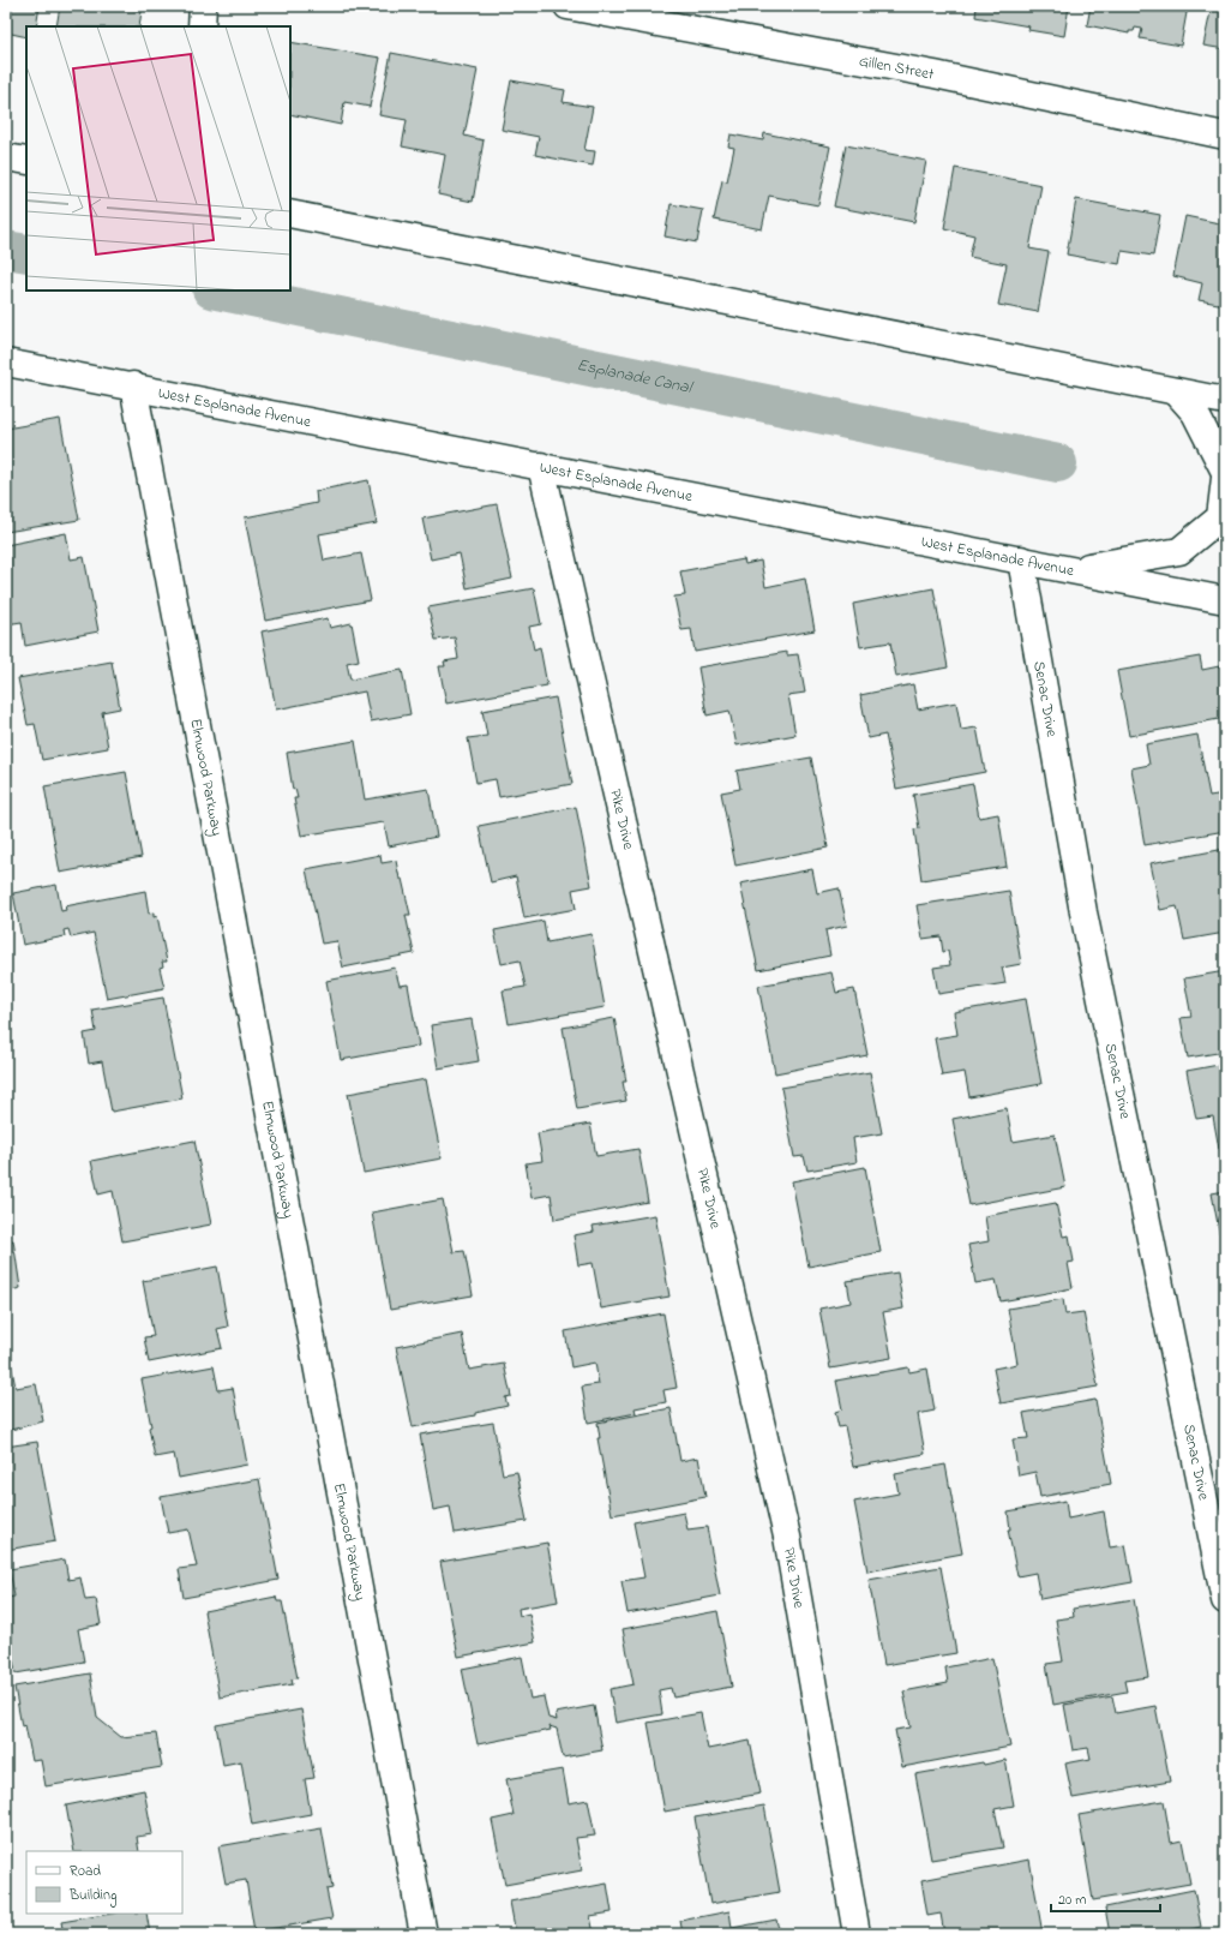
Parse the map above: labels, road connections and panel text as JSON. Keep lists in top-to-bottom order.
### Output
{
  "streets": {
    "street": [
      "Gillen Street",
      "West Esplanade Avenue",
      "Senac Drive",
      "Elmwood Parkway",
      "Pike Drive"
    ]
  },
  "crossings": [
    ["West Esplanade Avenue", "Senac Drive"],
    ["West Esplanade Avenue", "Elmwood Parkway"],
    ["West Esplanade Avenue", "Pike Drive"]
  ],
  "water": ["Esplanade Canal"],
  "legend": ["Road", "Building"],
  "scale_bar": "20 m"
}
